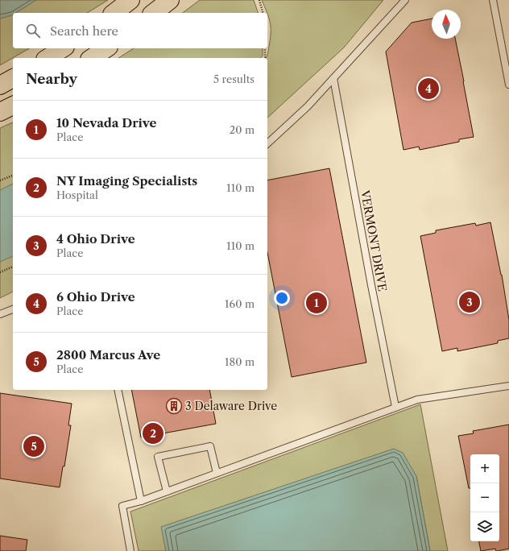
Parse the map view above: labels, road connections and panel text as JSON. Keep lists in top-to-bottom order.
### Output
{
  "streets": {
    "lane": ["VERMONT DRIVE"]
  },
  "places": {
    "building": ["3 Delaware Drive"]
  },
  "north": "top",
  "page": {
    "search": "Search here",
    "heading": ["Nearby", "5 results"],
    "pins": [
      "4",
      "3",
      "1",
      "2",
      "5"
    ],
    "list": [
      {
        "mark": "1",
        "name": "10 Nevada Drive",
        "note": "Place",
        "value": "20 m"
      },
      {
        "mark": "2",
        "name": "NY Imaging Specialists",
        "note": "Hospital",
        "value": "110 m"
      },
      {
        "mark": "3",
        "name": "4 Ohio Drive",
        "note": "Place",
        "value": "110 m"
      },
      {
        "mark": "4",
        "name": "6 Ohio Drive",
        "note": "Place",
        "value": "160 m"
      },
      {
        "mark": "5",
        "name": "2800 Marcus Ave",
        "note": "Place",
        "value": "180 m"
      }
    ],
    "map_buttons": ["+", "−"]
  }
}
